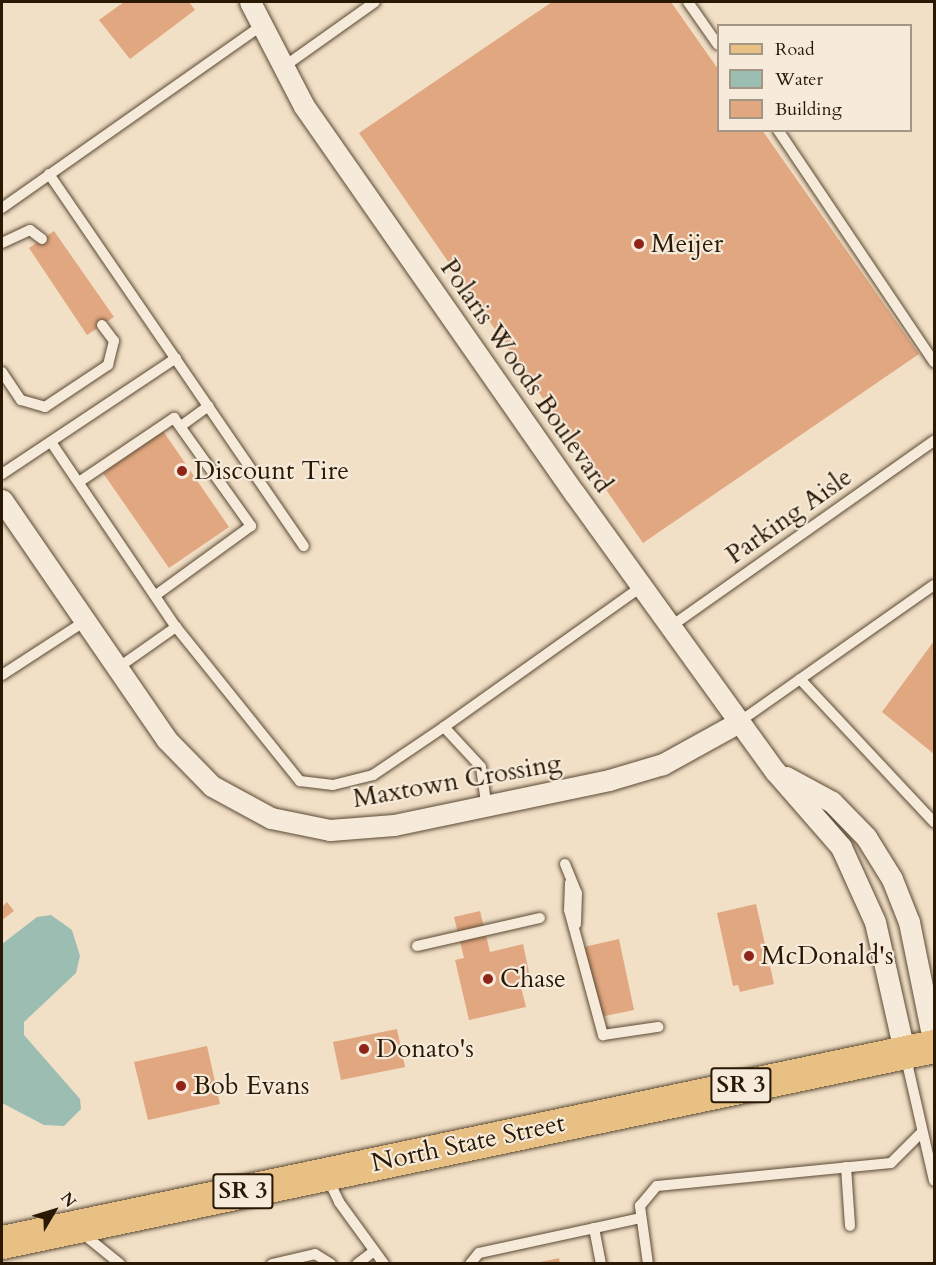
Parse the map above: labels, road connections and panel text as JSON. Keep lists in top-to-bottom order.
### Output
{
  "streets": {
    "main road": ["SR 3", "North State Street"],
    "street": ["Polaris Woods Boulevard", "Maxtown Crossing"],
    "lane": ["Parking Aisle"]
  },
  "crossings": [
    ["Polaris Woods Boulevard", "Parking Aisle"],
    ["Polaris Woods Boulevard", "Maxtown Crossing"],
    ["Polaris Woods Boulevard", "North State Street"]
  ],
  "places": [
    "Meijer",
    "Discount Tire",
    "McDonald's",
    "Chase",
    "Donato's",
    "Bob Evans"
  ],
  "legend": ["Road", "Water", "Building"],
  "north": "top right"
}
